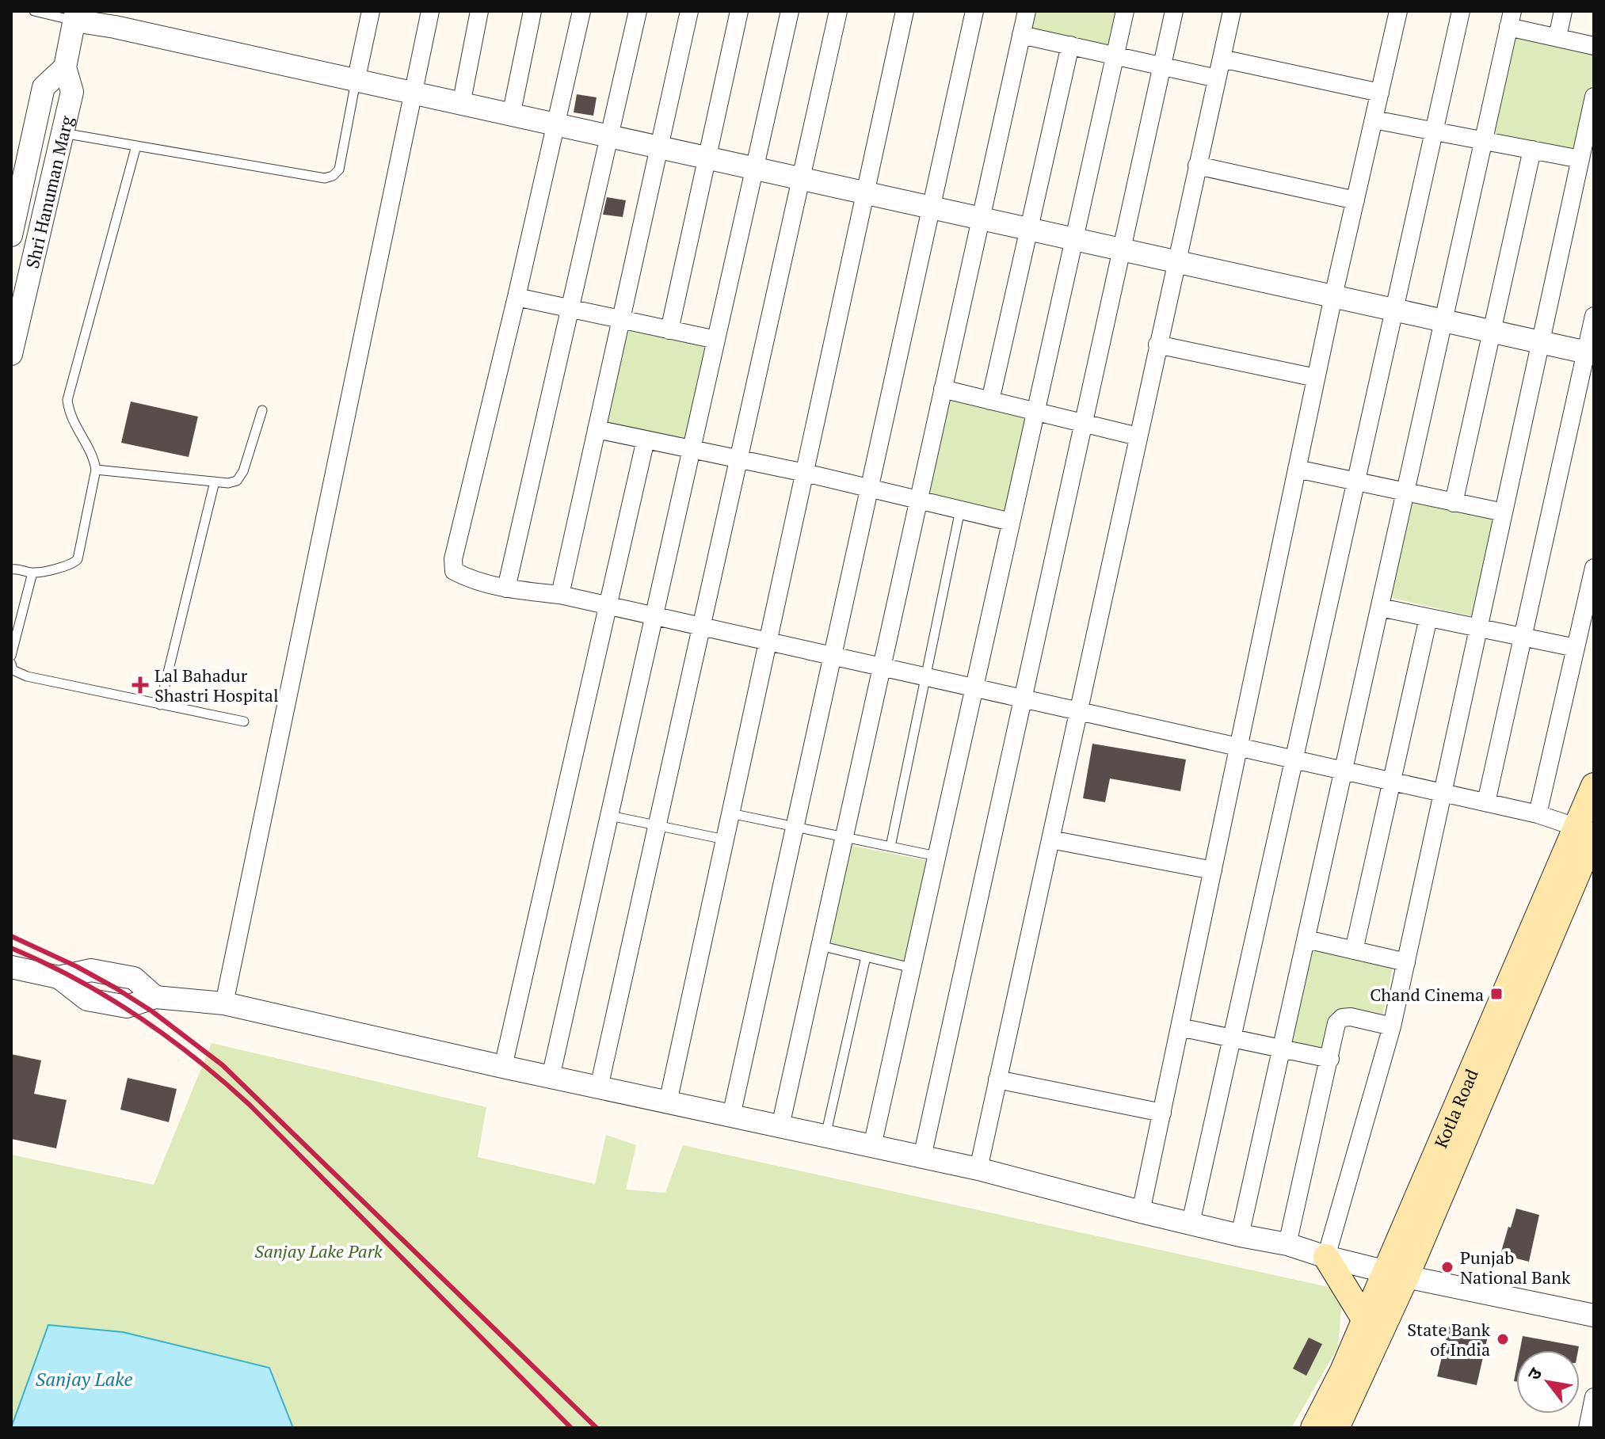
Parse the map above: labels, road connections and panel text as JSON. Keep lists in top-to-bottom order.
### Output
{
  "streets": {
    "main road": ["Kotla Road"],
    "street": ["Shri Hanuman Marg"]
  },
  "water": ["Sanjay Lake"],
  "parks": ["Sanjay Lake Park"],
  "places": {
    "health": ["Lal Bahadur Shastri Hospital"],
    "transit": ["Chand Cinema"],
    "other": ["Punjab National Bank", "State Bank of India"]
  },
  "north": "top left"
}
